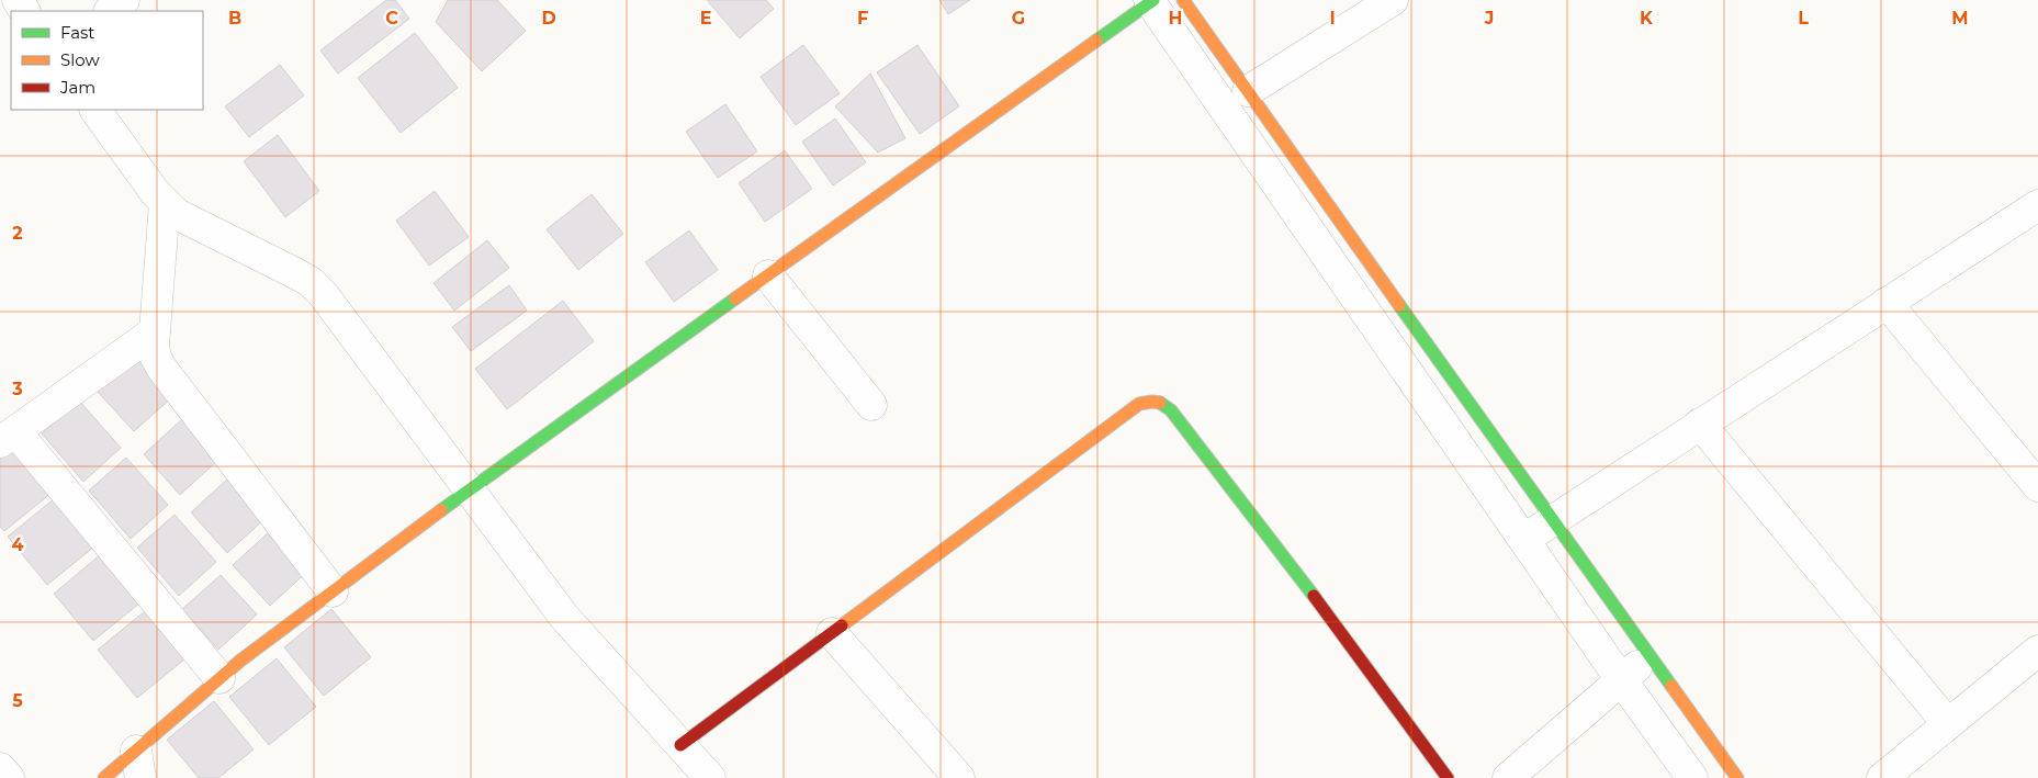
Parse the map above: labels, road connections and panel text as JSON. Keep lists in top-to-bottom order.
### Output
{
  "legend": ["Fast", "Slow", "Jam"],
  "grid": {
    "columns": [
      "B",
      "C",
      "D",
      "E",
      "F",
      "G",
      "H",
      "I",
      "J",
      "K",
      "L",
      "M"
    ],
    "rows": [
      "2",
      "3",
      "4",
      "5"
    ]
  }
}
